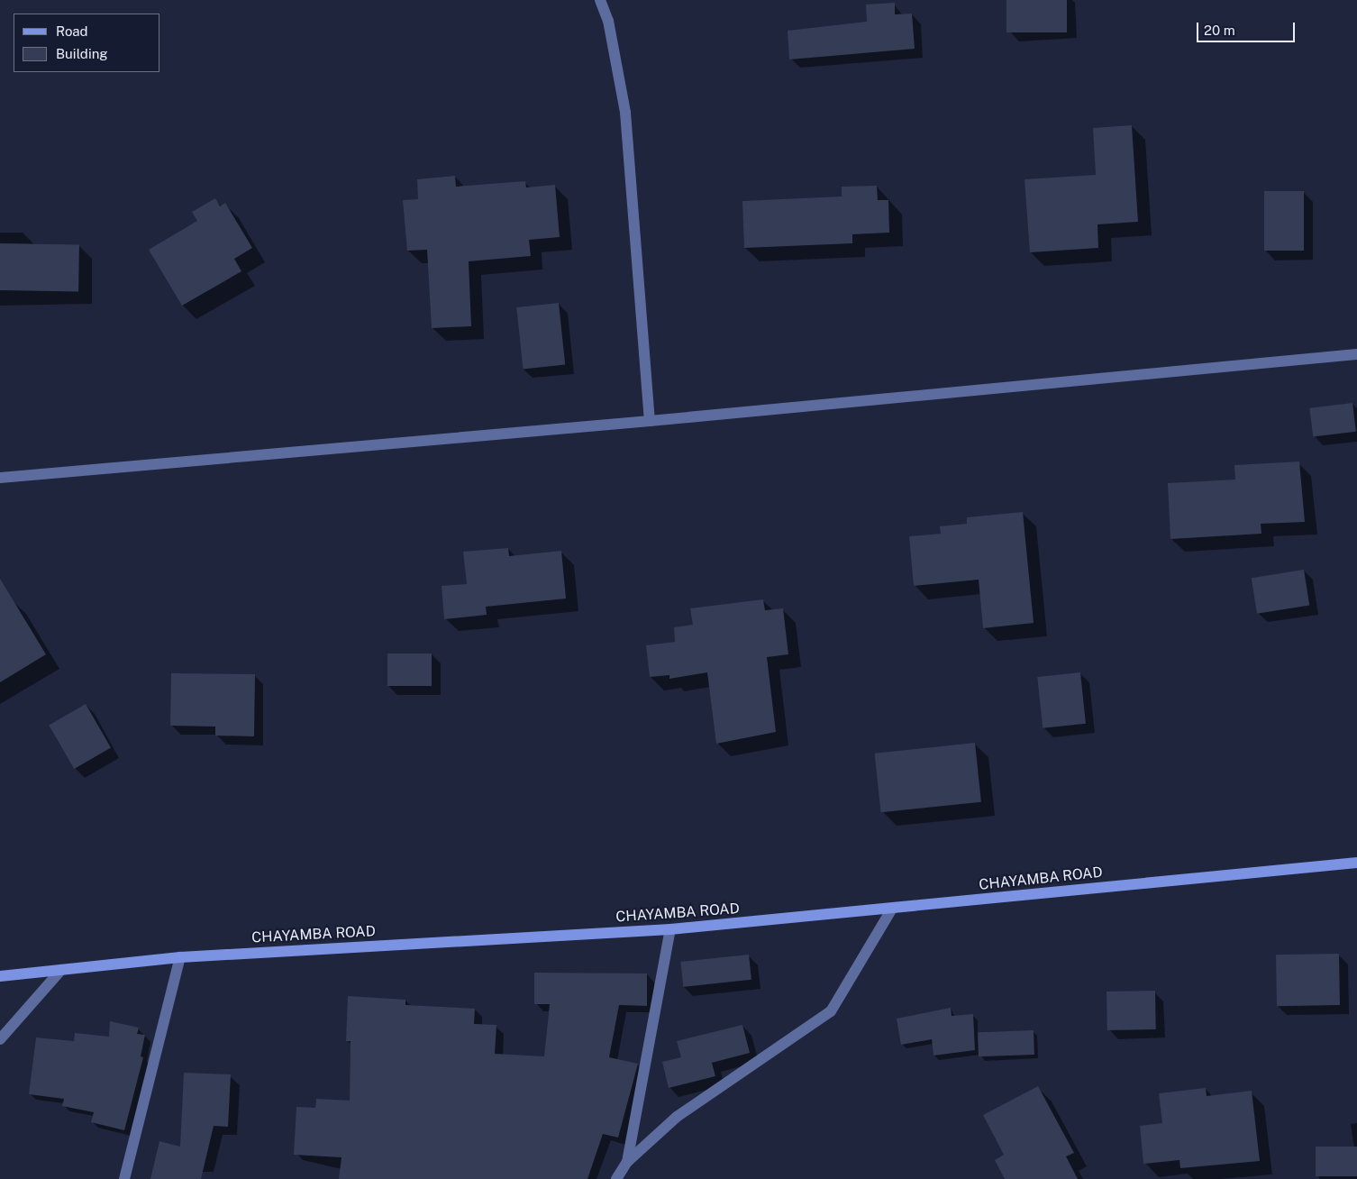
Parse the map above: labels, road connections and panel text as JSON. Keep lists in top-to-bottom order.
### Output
{
  "streets": {
    "street": ["CHAYAMBA ROAD"]
  },
  "legend": ["Road", "Building"],
  "scale_bar": "20 m"
}
